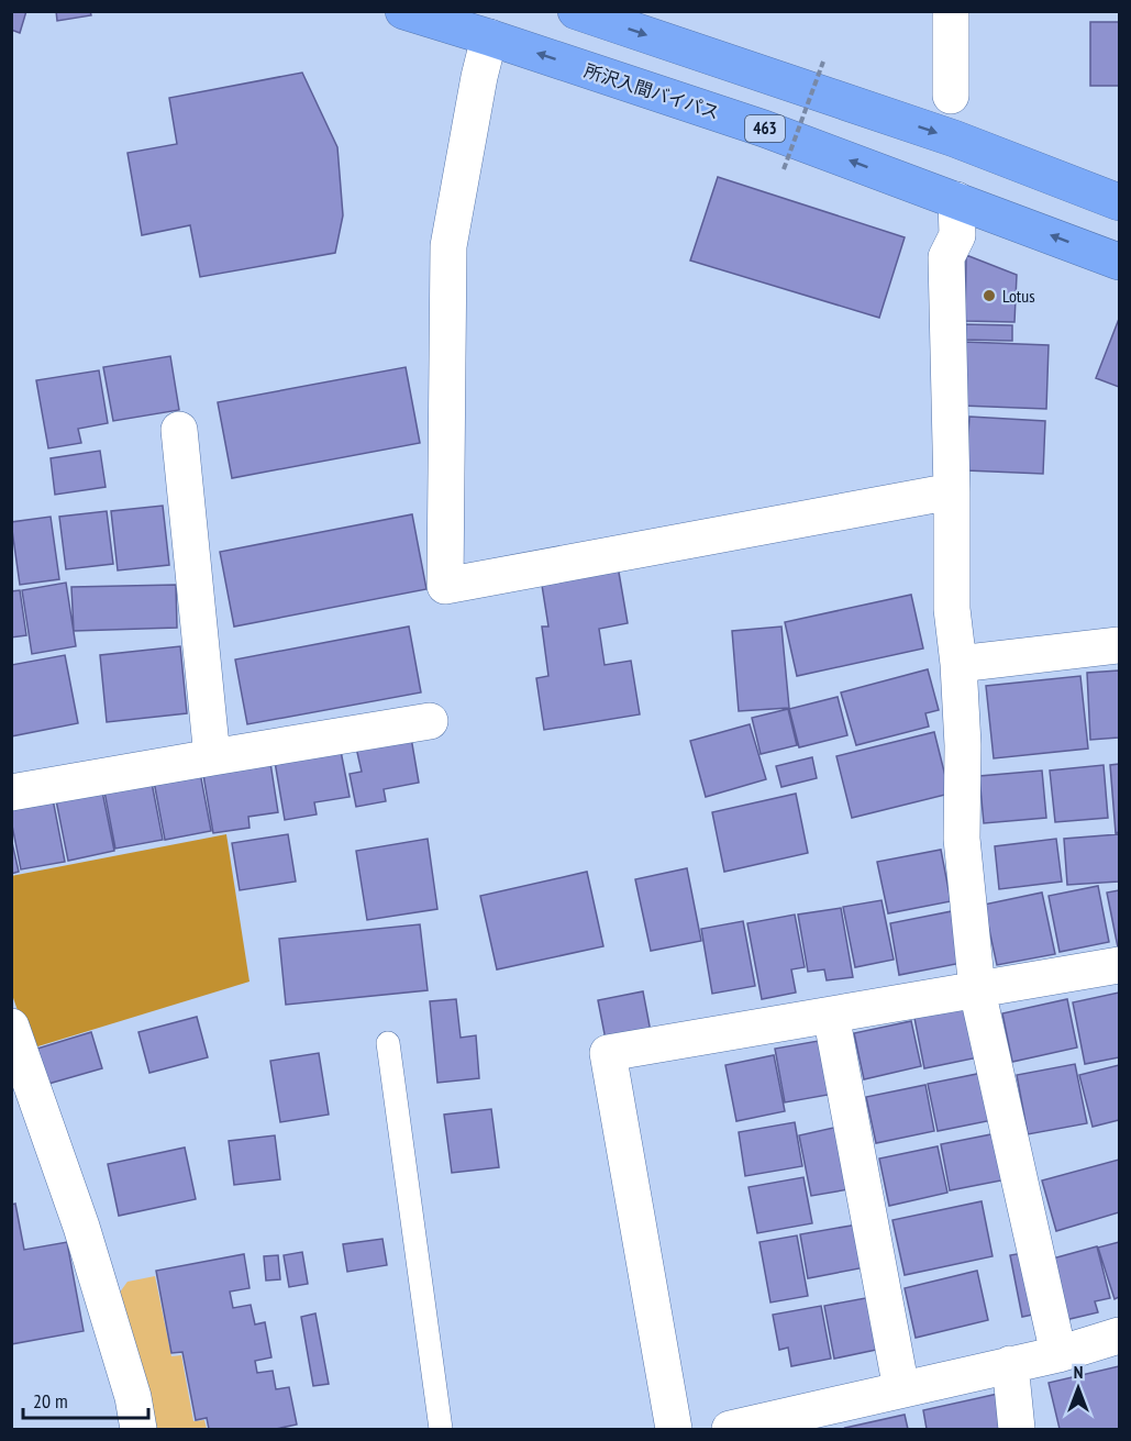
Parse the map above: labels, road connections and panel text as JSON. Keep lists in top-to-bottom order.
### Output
{
  "streets": {
    "highway": ["所沢入間バイパス", "463"]
  },
  "places": ["Lotus"],
  "scale_bar": "20 m",
  "north": "top"
}
